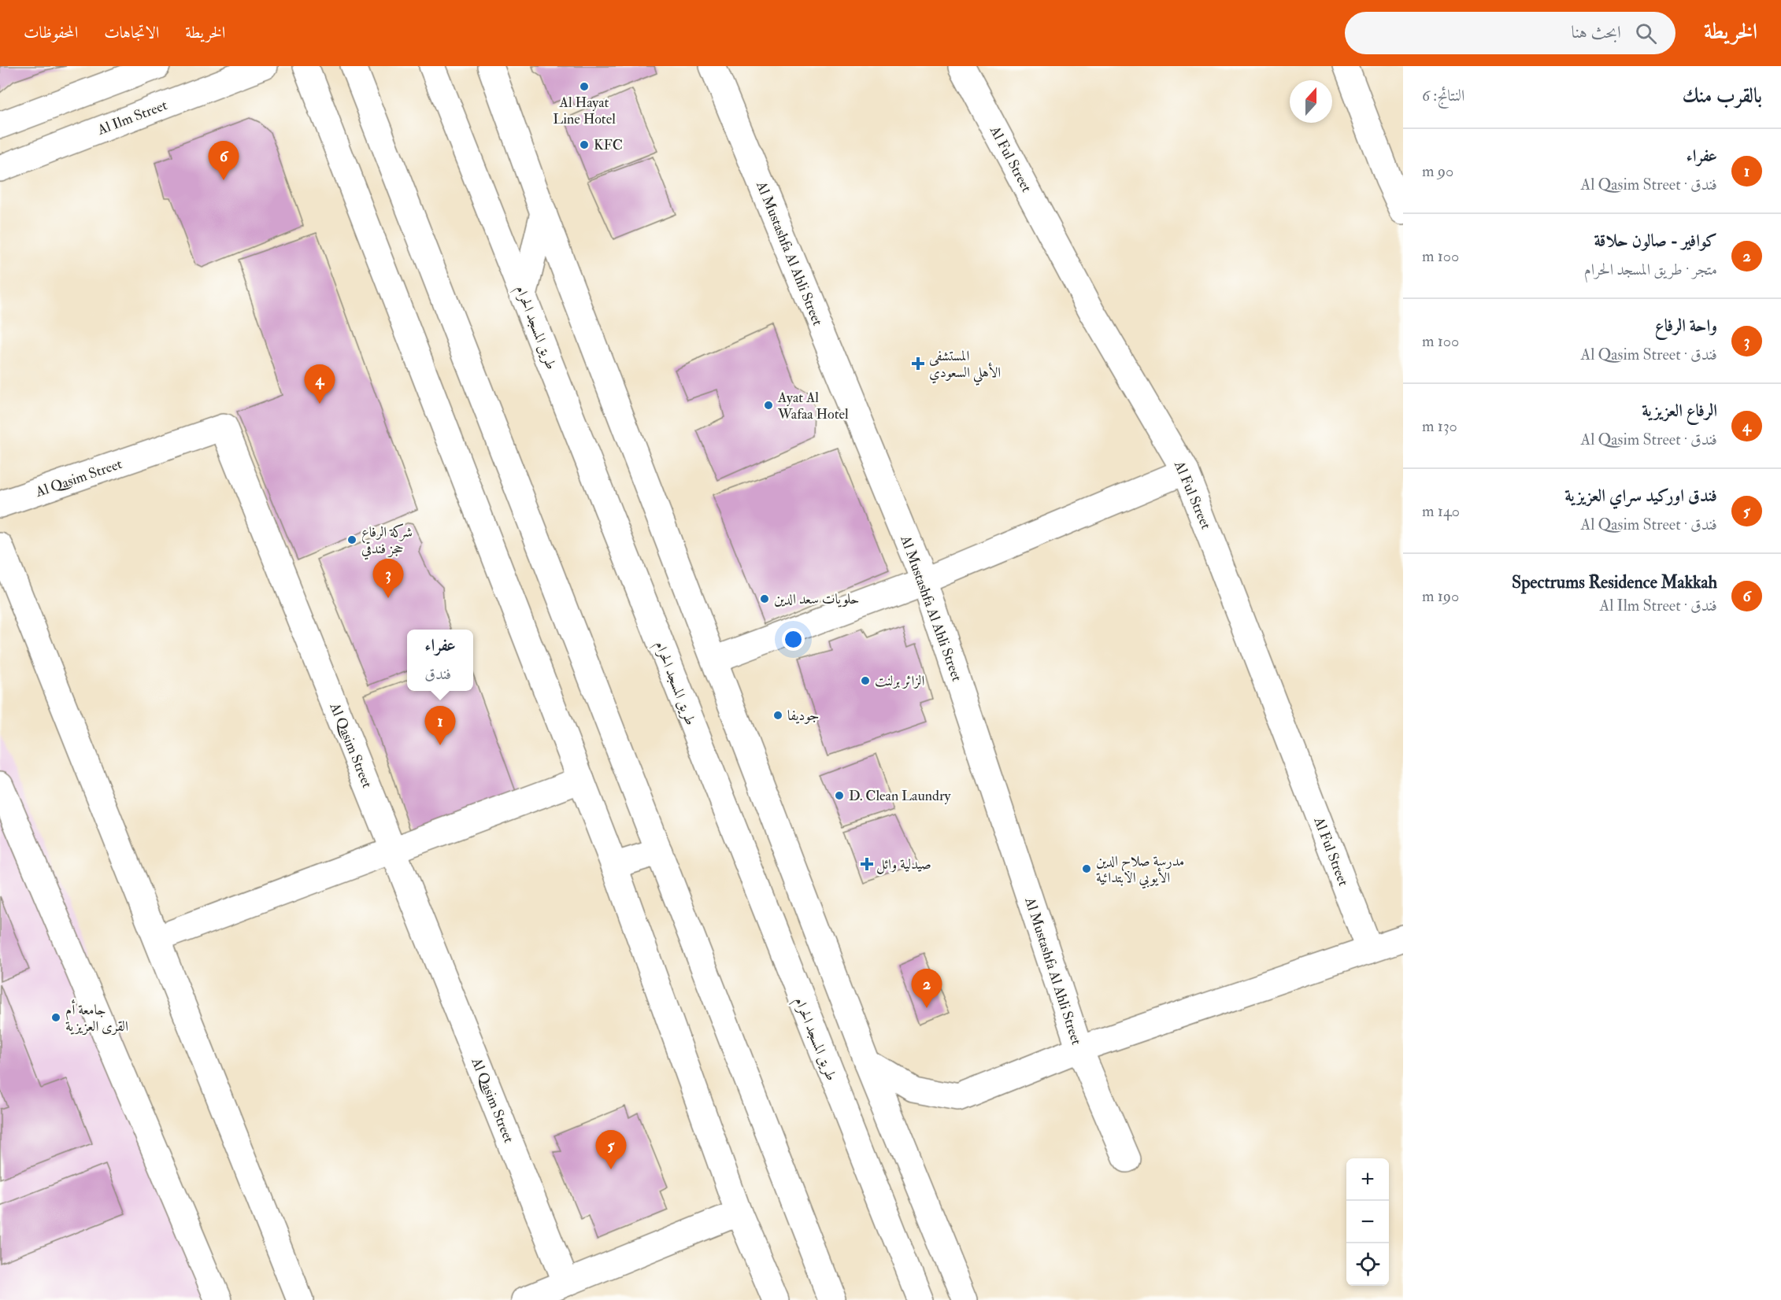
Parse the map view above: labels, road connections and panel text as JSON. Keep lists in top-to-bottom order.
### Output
{
  "streets": {
    "street": [
      "Al Ilm Street",
      "Al Ful Street",
      "Al Mustashfa Al Ahli Street",
      "طريق المسجد الحرام",
      "Al Qasim Street"
    ]
  },
  "places": {
    "other": [
      "Al Hayat Line Hotel",
      "KFC",
      "Ayat Al Wafaa Hotel",
      "شركة الرفاع حجز فندقي",
      "حلويات سعد الدين",
      "الزائر برلنت",
      "جوديفا",
      "D. Clean Laundry",
      "مدرسة صلاح الدين الأيوبي الابتدائية",
      "جامعة أم القرى العزيزية"
    ],
    "health": ["المستشفى الأهلي السعودي", "صيدلية وائل"]
  },
  "north": "top",
  "page": {
    "header": "الخريطة",
    "search": "ابحث هنا",
    "nav": ["الخريطة", "الاتجاهات", "المحفوظات"],
    "heading": ["بالقرب منك", "النتائج: 6"],
    "list": [
      {
        "mark": "1",
        "name": "عفراء",
        "note": "فندق · Al Qasim Street",
        "value": "90 m"
      },
      {
        "mark": "2",
        "name": "كوافير - صالون حلاقة",
        "note": "متجر · طريق المسجد الحرام",
        "value": "100 m"
      },
      {
        "mark": "3",
        "name": "واحة الرفاع",
        "note": "فندق · Al Qasim Street",
        "value": "100 m"
      },
      {
        "mark": "4",
        "name": "الرفاع العزيزية",
        "note": "فندق · Al Qasim Street",
        "value": "130 m"
      },
      {
        "mark": "5",
        "name": "فندق اوركيد سراي العزيزية",
        "note": "فندق · Al Qasim Street",
        "value": "140 m"
      },
      {
        "mark": "6",
        "name": "Spectrums Residence Makkah",
        "note": "فندق · Al Ilm Street",
        "value": "190 m"
      }
    ],
    "pins": [
      "6",
      "4",
      "3",
      "1",
      "2",
      "5"
    ],
    "popup": ["عفراء", "فندق"],
    "map_buttons": ["+", "−"]
  }
}
